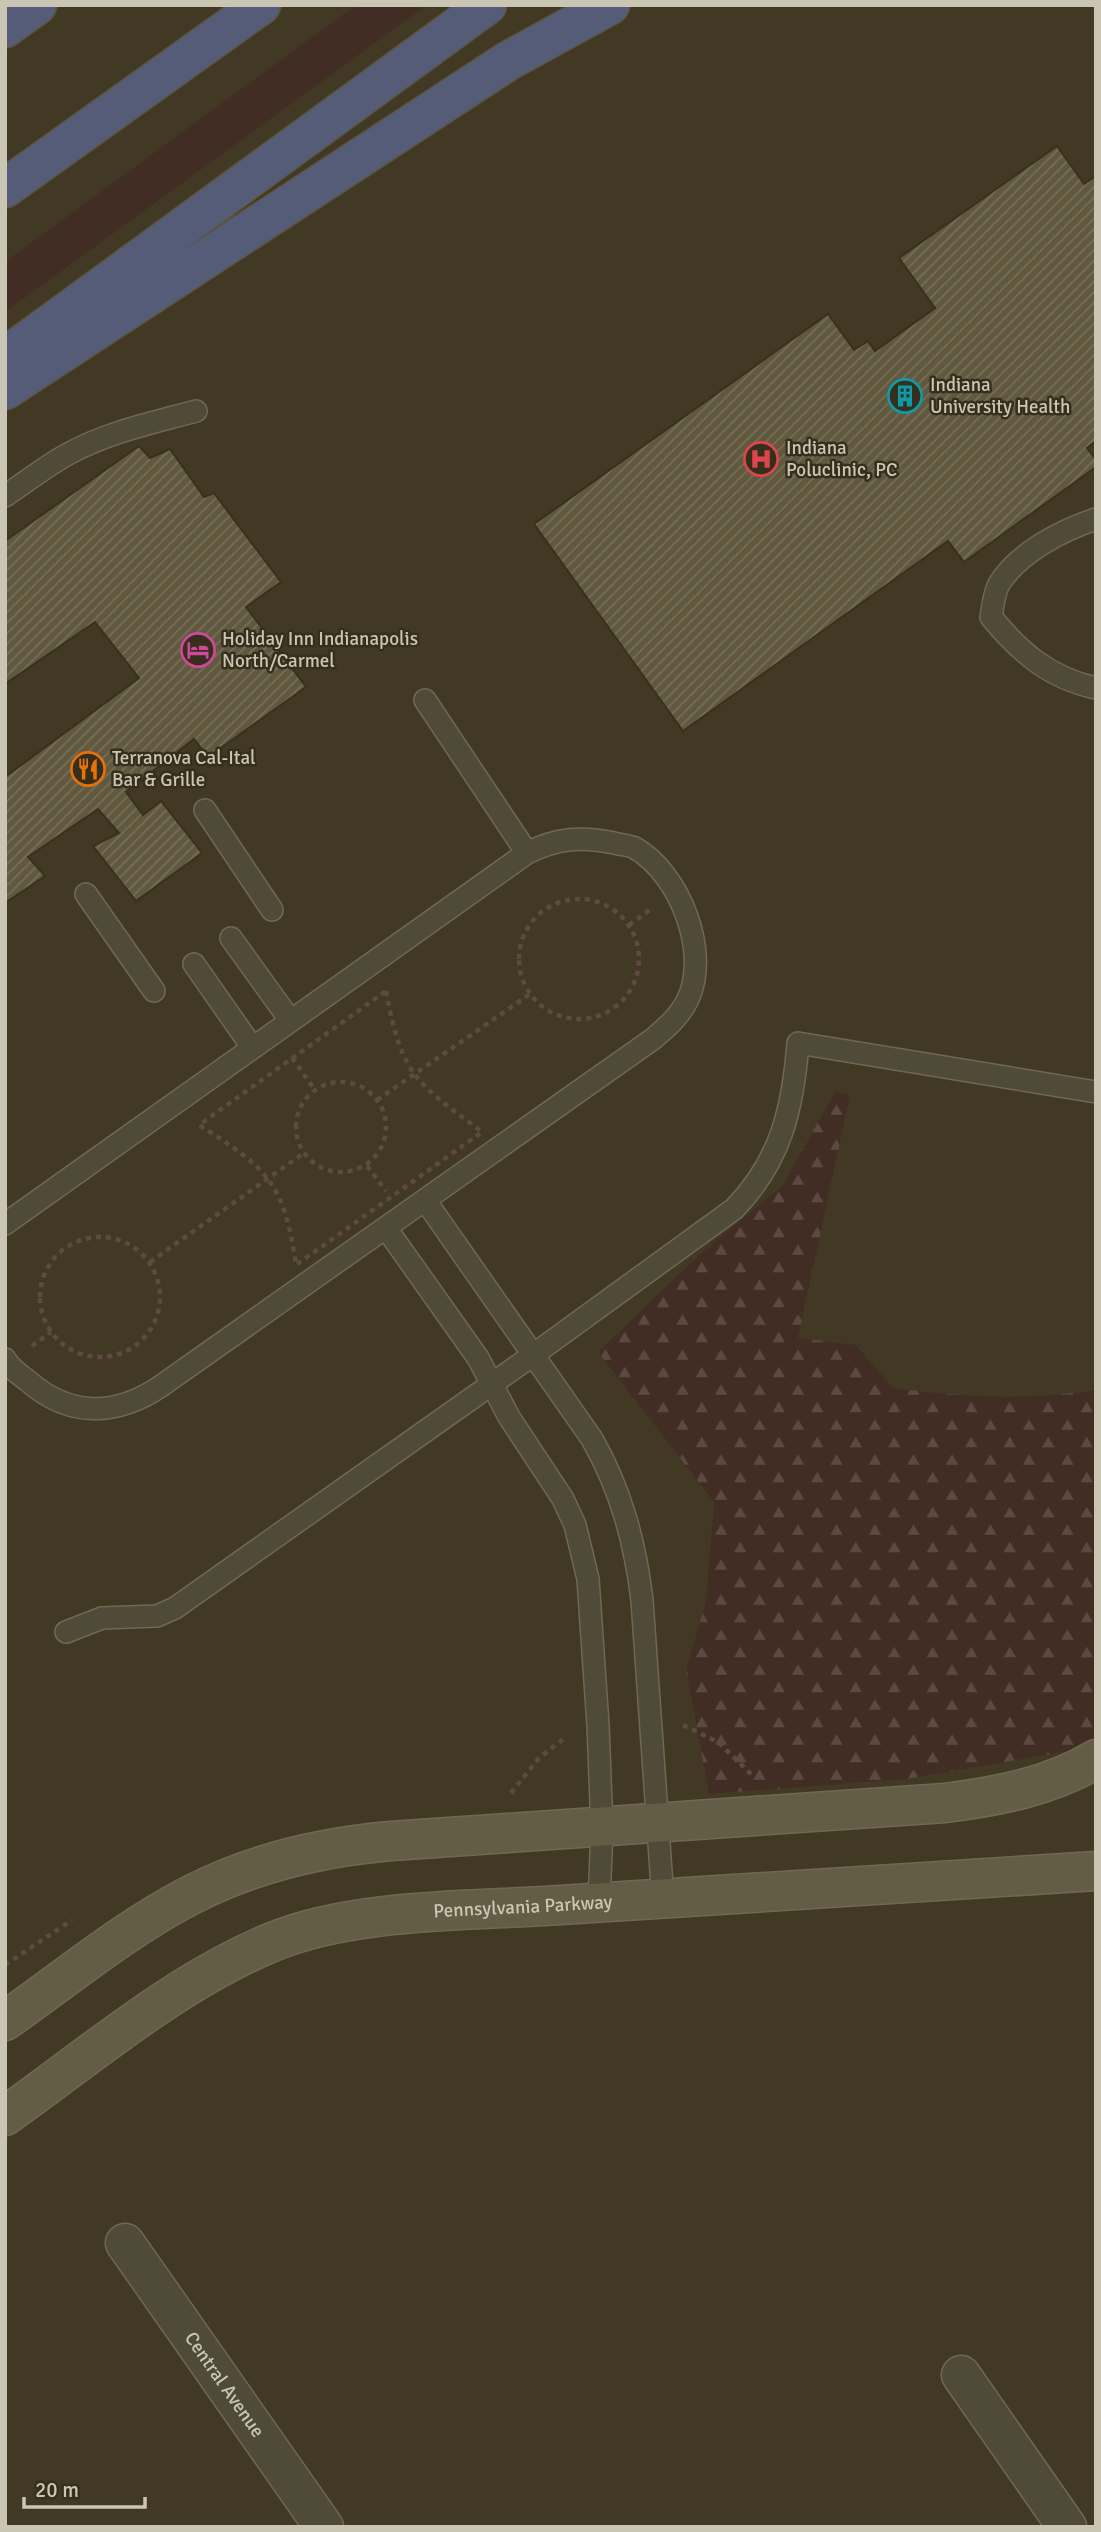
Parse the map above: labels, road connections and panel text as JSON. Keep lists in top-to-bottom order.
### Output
{
  "streets": {
    "main road": ["Pennsylvania Parkway"],
    "street": ["Central Avenue"]
  },
  "places": {
    "building": ["Indiana University Health"],
    "hospital": ["Indiana Poluclinic, PC"],
    "hotel": ["Holiday Inn Indianapolis North/Carmel"],
    "restaurant": ["Terranova Cal-Ital Bar & Grille"]
  },
  "scale_bar": "20 m"
}
